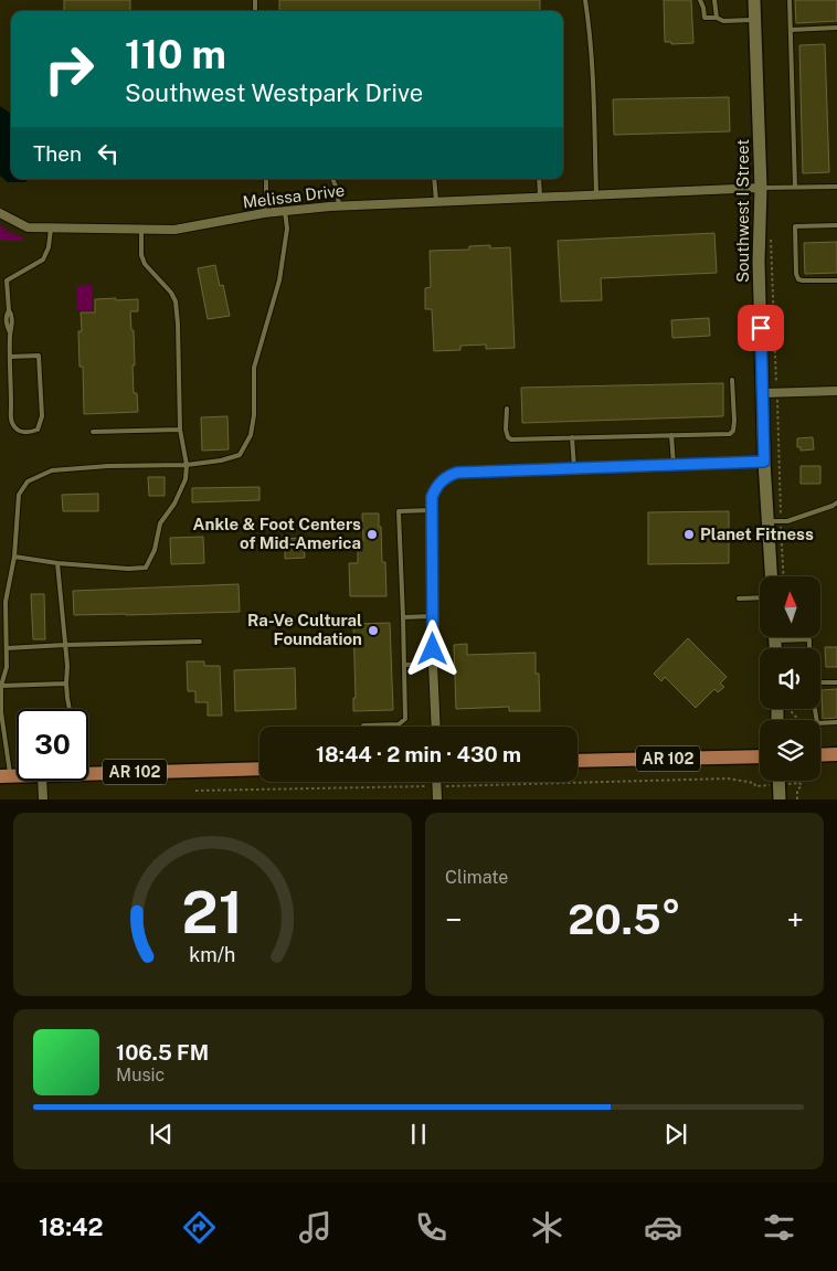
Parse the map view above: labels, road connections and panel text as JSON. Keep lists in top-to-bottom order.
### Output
{
  "streets": {
    "main road": ["Southwest I Street", "AR 102"],
    "street": ["Melissa Drive"]
  },
  "crossings": [
    ["Melissa Drive", "Southwest I Street"]
  ],
  "places": ["Ankle & Foot Centers of Mid-America", "Planet Fitness", "Ra-Ve Cultural Foundation"],
  "north": "top",
  "page": {
    "turn": ["110 m", "Southwest Westpark Drive"],
    "then": "Then",
    "limit": "30",
    "trip": "18:44 · 2 min · 430 m",
    "tile": "Climate",
    "heat": ["−", "20.5°", "+"],
    "song": ["106.5 FM", "Music"],
    "tabs": "18:42",
    "gauge": ["21", "km/h"]
  }
}
